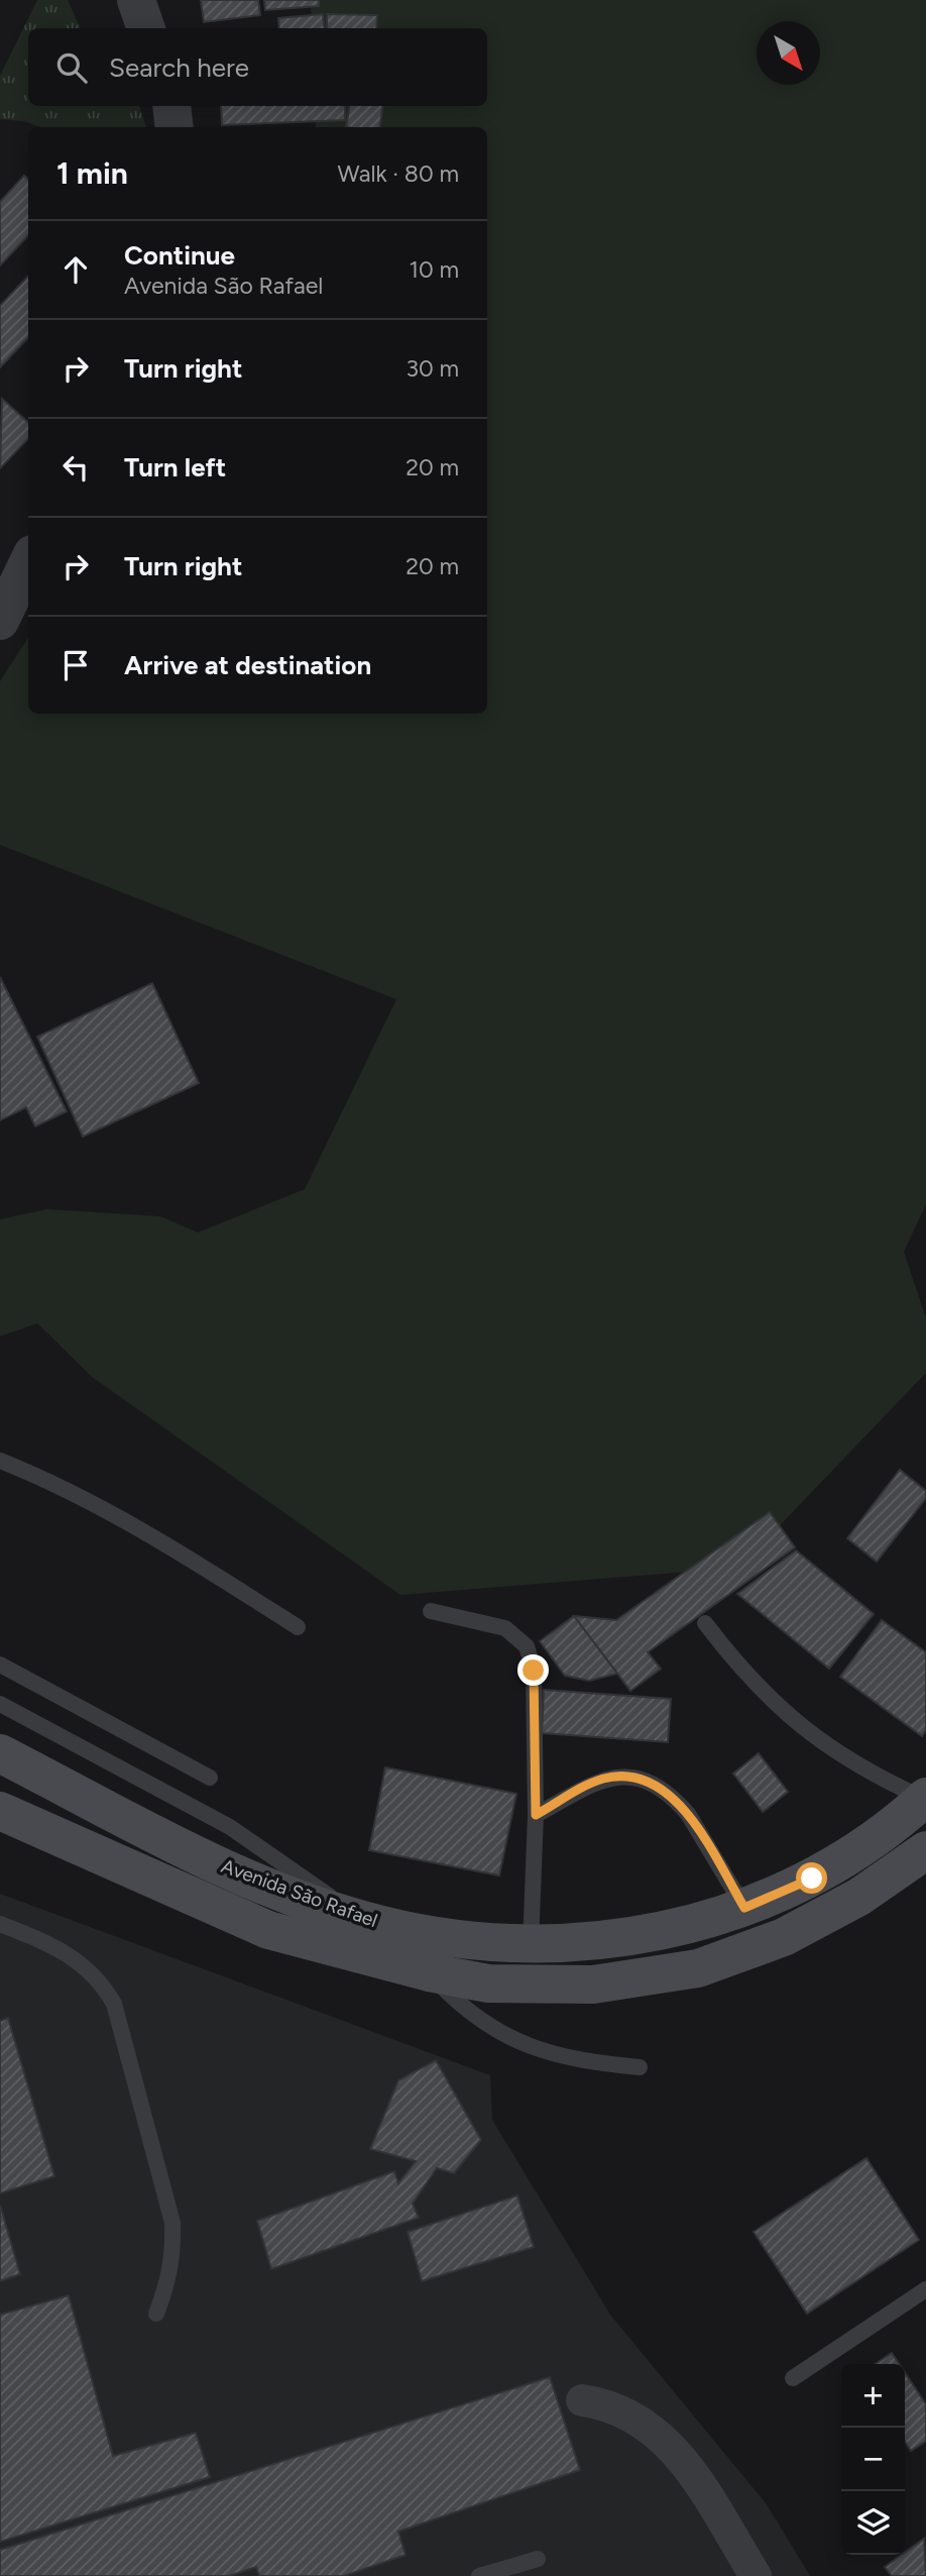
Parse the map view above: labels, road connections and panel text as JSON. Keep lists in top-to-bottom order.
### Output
{
  "streets": {
    "main road": ["Avenida São Rafael"]
  },
  "north": "bottom right",
  "page": {
    "search": "Search here",
    "heading": ["1 min", "Walk · 80 m"],
    "list": [
      ["Continue", "Avenida São Rafael", "10 m"],
      ["Turn right", "30 m"],
      ["Turn left", "20 m"],
      ["Turn right", "20 m"],
      "Arrive at destination"
    ],
    "map_buttons": ["+", "−"]
  }
}
